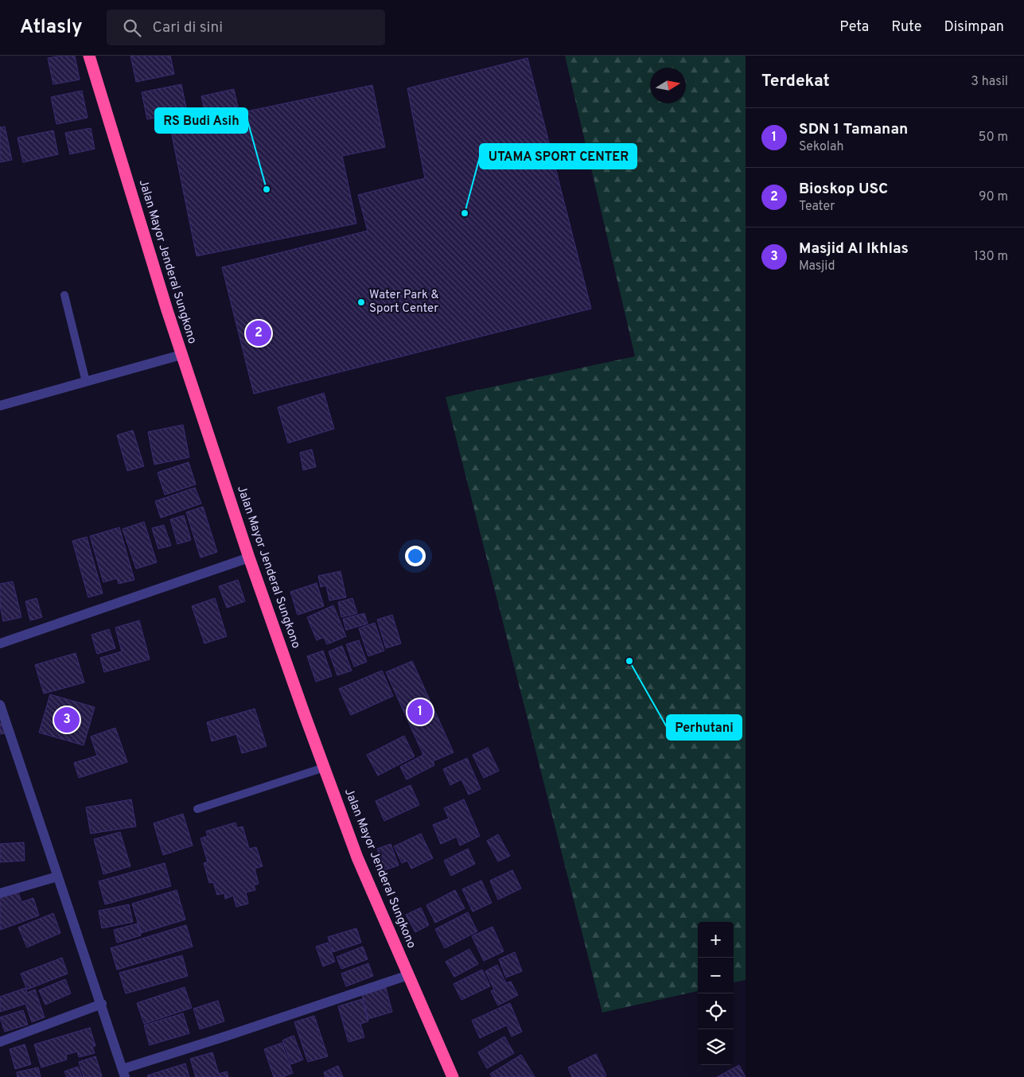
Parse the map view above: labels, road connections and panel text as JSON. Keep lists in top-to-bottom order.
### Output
{
  "streets": {
    "highway": ["Jalan Mayor Jenderal Sungkono"]
  },
  "places": [
    "RS Budi Asih",
    "UTAMA SPORT CENTER",
    "Water Park & Sport Center",
    "Perhutani"
  ],
  "north": "right",
  "page": {
    "header": "Atlasly",
    "search": "Cari di sini",
    "nav": ["Peta", "Rute", "Disimpan"],
    "heading": ["Terdekat", "3 hasil"],
    "list": [
      {
        "mark": "1",
        "name": "SDN 1 Tamanan",
        "note": "Sekolah",
        "value": "50 m"
      },
      {
        "mark": "2",
        "name": "Bioskop USC",
        "note": "Teater",
        "value": "90 m"
      },
      {
        "mark": "3",
        "name": "Masjid Al Ikhlas",
        "note": "Masjid",
        "value": "130 m"
      }
    ],
    "pins": ["2", "1", "3"],
    "map_buttons": ["+", "−"]
  }
}
